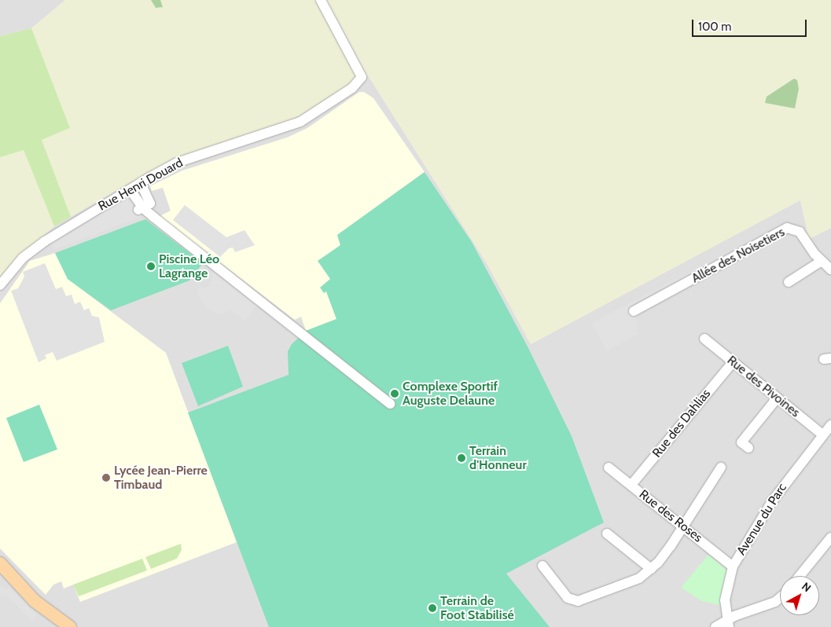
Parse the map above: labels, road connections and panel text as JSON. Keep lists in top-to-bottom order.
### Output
{
  "streets": {
    "street": [
      "Rue Henri Douard",
      "Allée des Noisetiers",
      "Rue des Pivoines",
      "Rue des Dahlias",
      "Rue des Roses",
      "Avenue du Parc"
    ]
  },
  "crossings": [
    ["Rue des Pivoines", "Rue des Dahlias"],
    ["Rue des Pivoines", "Avenue du Parc"],
    ["Rue des Dahlias", "Rue des Roses"],
    ["Rue des Roses", "Avenue du Parc"]
  ],
  "places": [
    "Piscine Léo Lagrange",
    "Complexe Sportif Auguste Delaune",
    "Terrain d'Honneur",
    "Lycée Jean-Pierre Timbaud",
    "Terrain de Foot Stabilisé"
  ],
  "scale_bar": "100 m",
  "north": "top right"
}
